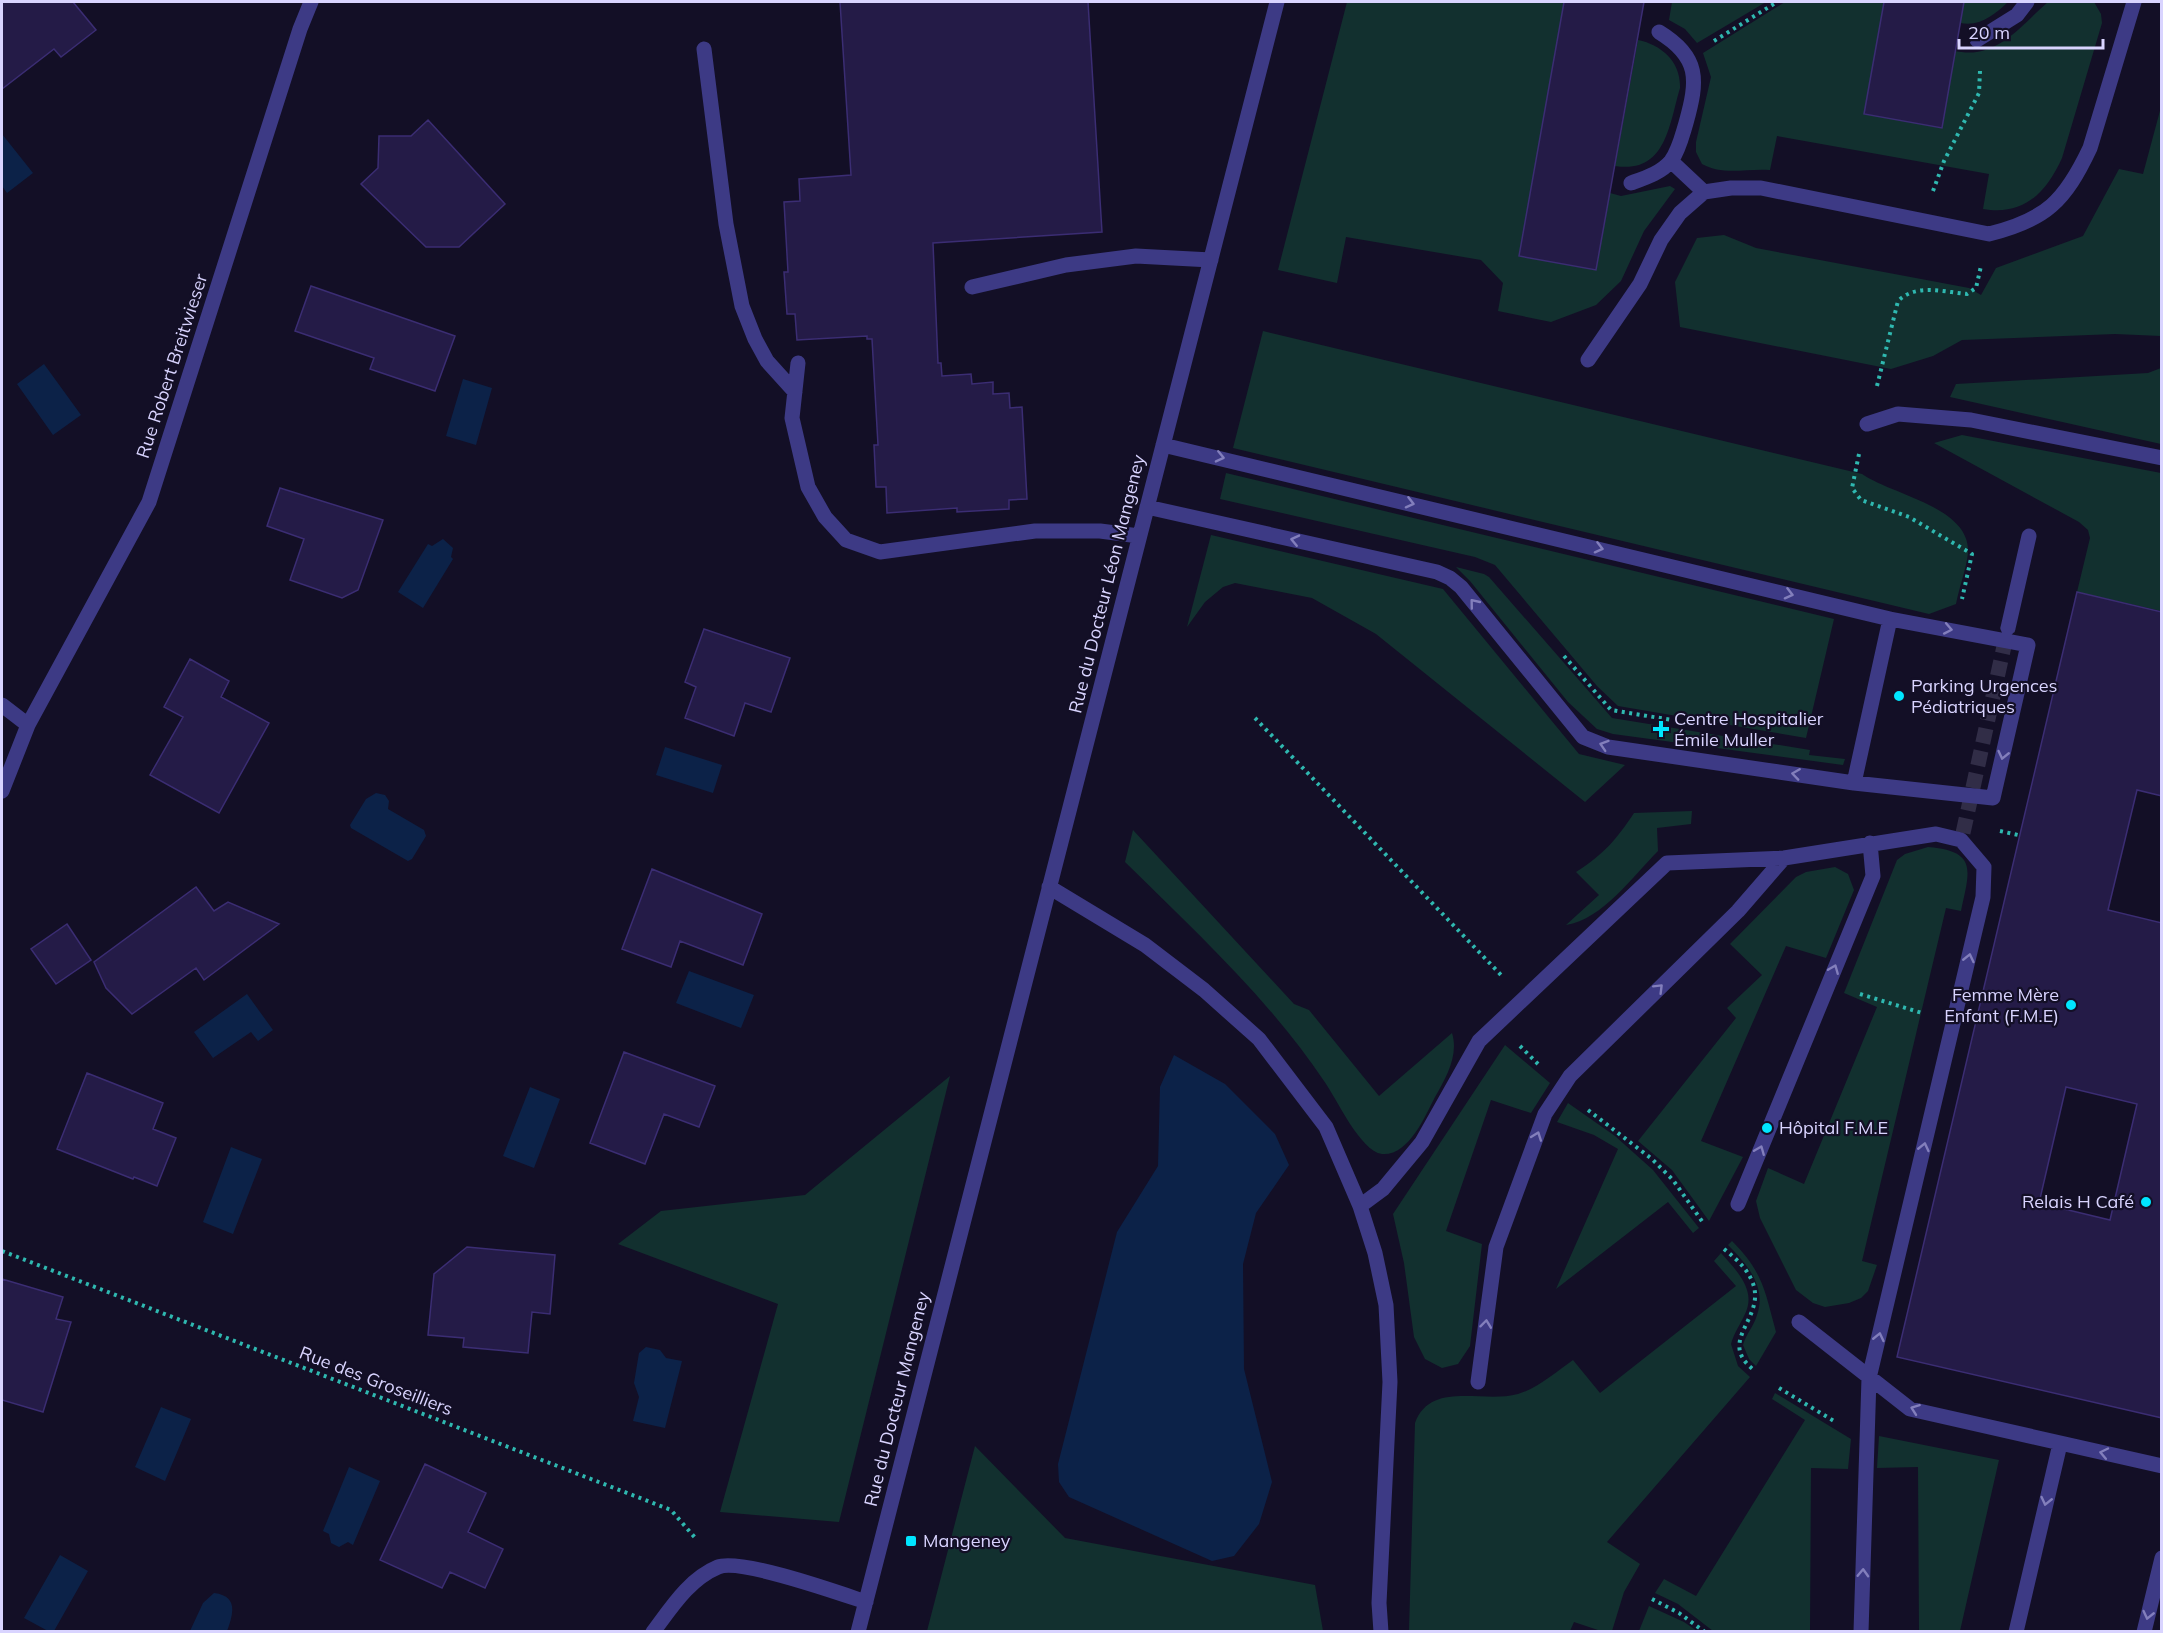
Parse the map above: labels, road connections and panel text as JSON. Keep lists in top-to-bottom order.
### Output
{
  "streets": {
    "street": ["Rue Robert Breitwieser", "Rue du Docteur Léon Mangeney", "Rue du Docteur Mangeney"],
    "path": ["Rue des Groseilliers"]
  },
  "crossings": [
    ["Rue du Docteur Léon Mangeney", "Rue du Docteur Mangeney"]
  ],
  "places": {
    "other": [
      "Parking Urgences Pédiatriques",
      "Femme Mère Enfant (F.M.E)",
      "Hôpital F.M.E",
      "Relais H Café"
    ],
    "health": ["Centre Hospitalier Émile Muller"],
    "transit": ["Mangeney"]
  },
  "scale_bar": "20 m"
}
